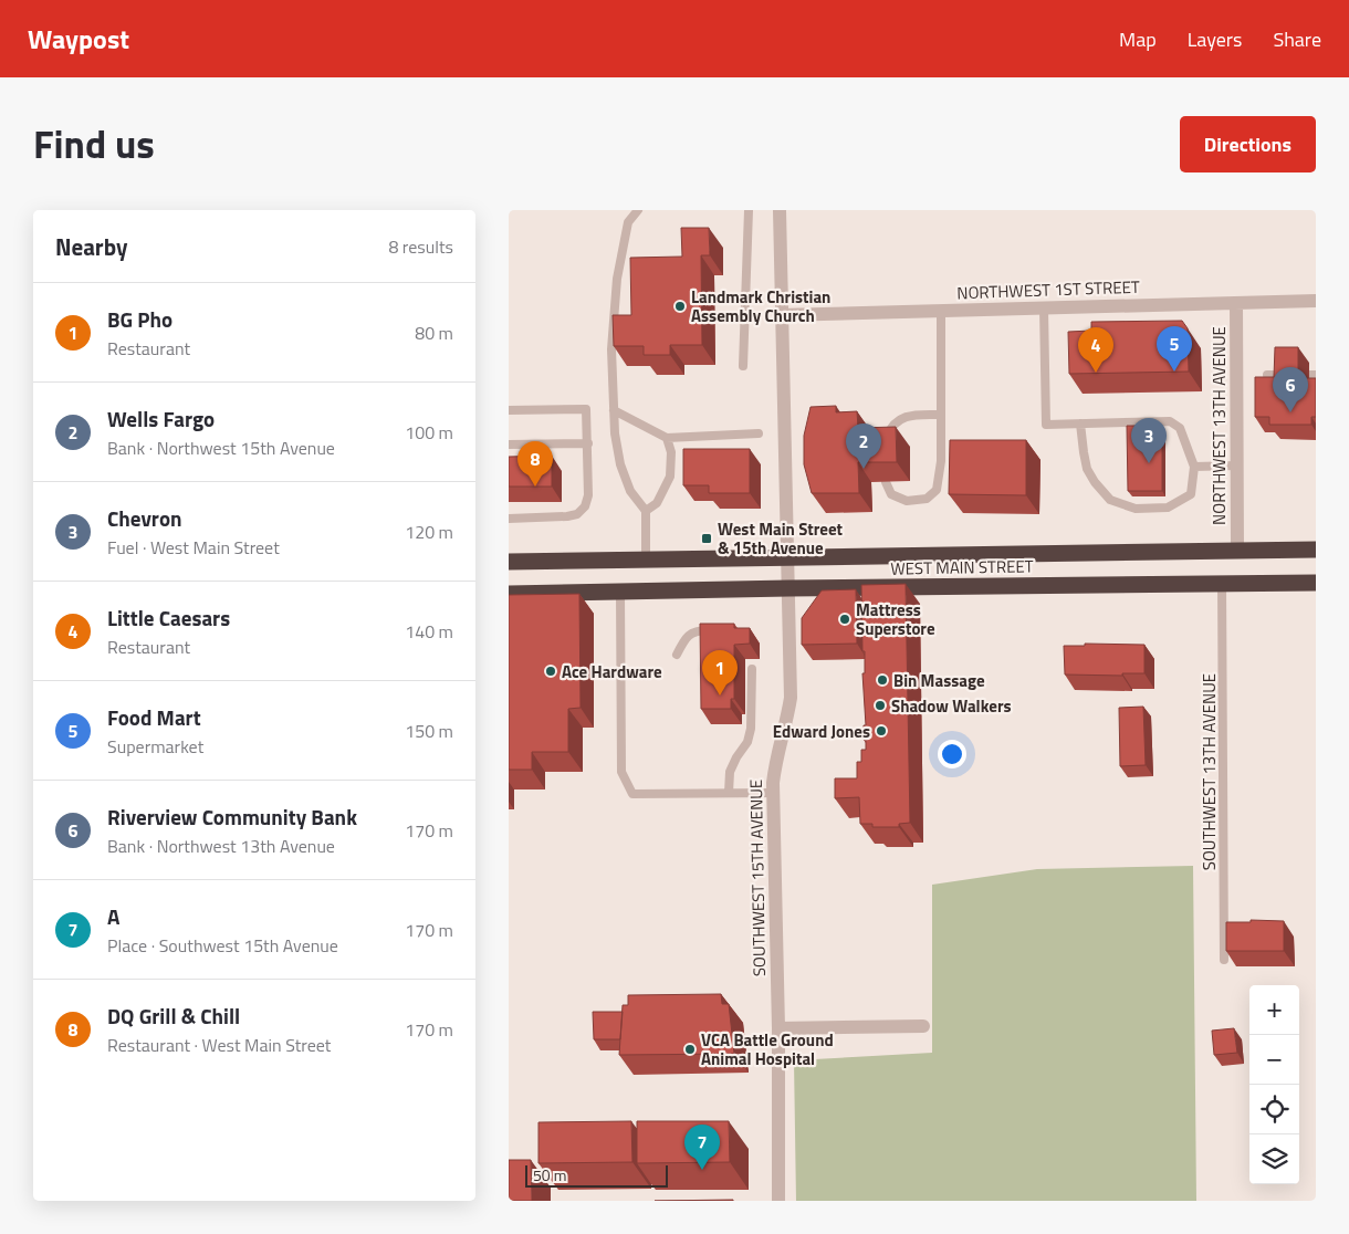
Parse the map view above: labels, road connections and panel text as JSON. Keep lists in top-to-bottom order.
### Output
{
  "streets": {
    "highway": ["WEST MAIN STREET"],
    "street": ["NORTHWEST 1ST STREET", "NORTHWEST 13TH AVENUE", "SOUTHWEST 15TH AVENUE"],
    "lane": ["SOUTHWEST 13TH AVENUE"]
  },
  "crossings": [
    ["NORTHWEST 1ST STREET", "NORTHWEST 13TH AVENUE"],
    ["NORTHWEST 1ST STREET", "SOUTHWEST 15TH AVENUE"],
    ["NORTHWEST 13TH AVENUE", "WEST MAIN STREET"],
    ["WEST MAIN STREET", "SOUTHWEST 13TH AVENUE"],
    ["WEST MAIN STREET", "SOUTHWEST 15TH AVENUE"]
  ],
  "places": {
    "other": [
      "Landmark Christian Assembly Church",
      "Mattress Superstore",
      "Ace Hardware",
      "Bin Massage",
      "Shadow Walkers",
      "Edward Jones",
      "VCA Battle Ground Animal Hospital"
    ],
    "transit": ["West Main Street & 15th Avenue"]
  },
  "scale_bar": "50 m",
  "page": {
    "header": "Waypost",
    "nav": ["Map", "Layers", "Share"],
    "title": "Find us",
    "buttons": "Directions",
    "heading": ["Nearby", "8 results"],
    "list": [
      {
        "mark": "1",
        "name": "BG Pho",
        "note": "Restaurant",
        "value": "80 m"
      },
      {
        "mark": "2",
        "name": "Wells Fargo",
        "note": "Bank · Northwest 15th Avenue",
        "value": "100 m"
      },
      {
        "mark": "3",
        "name": "Chevron",
        "note": "Fuel · West Main Street",
        "value": "120 m"
      },
      {
        "mark": "4",
        "name": "Little Caesars",
        "note": "Restaurant",
        "value": "140 m"
      },
      {
        "mark": "5",
        "name": "Food Mart",
        "note": "Supermarket",
        "value": "150 m"
      },
      {
        "mark": "6",
        "name": "Riverview Community Bank",
        "note": "Bank · Northwest 13th Avenue",
        "value": "170 m"
      },
      {
        "mark": "7",
        "name": "A",
        "note": "Place · Southwest 15th Avenue",
        "value": "170 m"
      },
      {
        "mark": "8",
        "name": "DQ Grill & Chill",
        "note": "Restaurant · West Main Street",
        "value": "170 m"
      }
    ],
    "pins": [
      "5",
      "4",
      "6",
      "3",
      "2",
      "8",
      "1",
      "7"
    ],
    "map_buttons": ["+", "−"],
    "scale": "50 m"
  }
}
